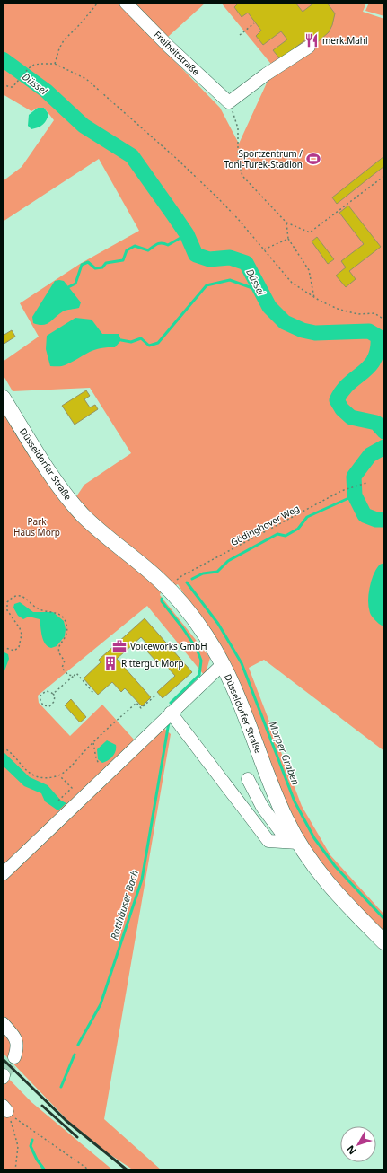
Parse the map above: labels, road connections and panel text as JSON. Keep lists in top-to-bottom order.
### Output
{
  "streets": {
    "main road": ["Düsseldorfer Straße"],
    "street": ["Freiheitstraße"],
    "path": ["Gödinghover Weg"]
  },
  "water": ["Düssel", "Morper Graben", "Rotthäuser Bach"],
  "parks": ["Park Haus Morp"],
  "places": {
    "restaurant": ["merk.Mahl"],
    "sports": ["Sportzentrum / Toni-Turek-Stadion"],
    "office": ["Voiceworks GmbH"],
    "building": ["Rittergut Morp"]
  },
  "north": "bottom left"
}
